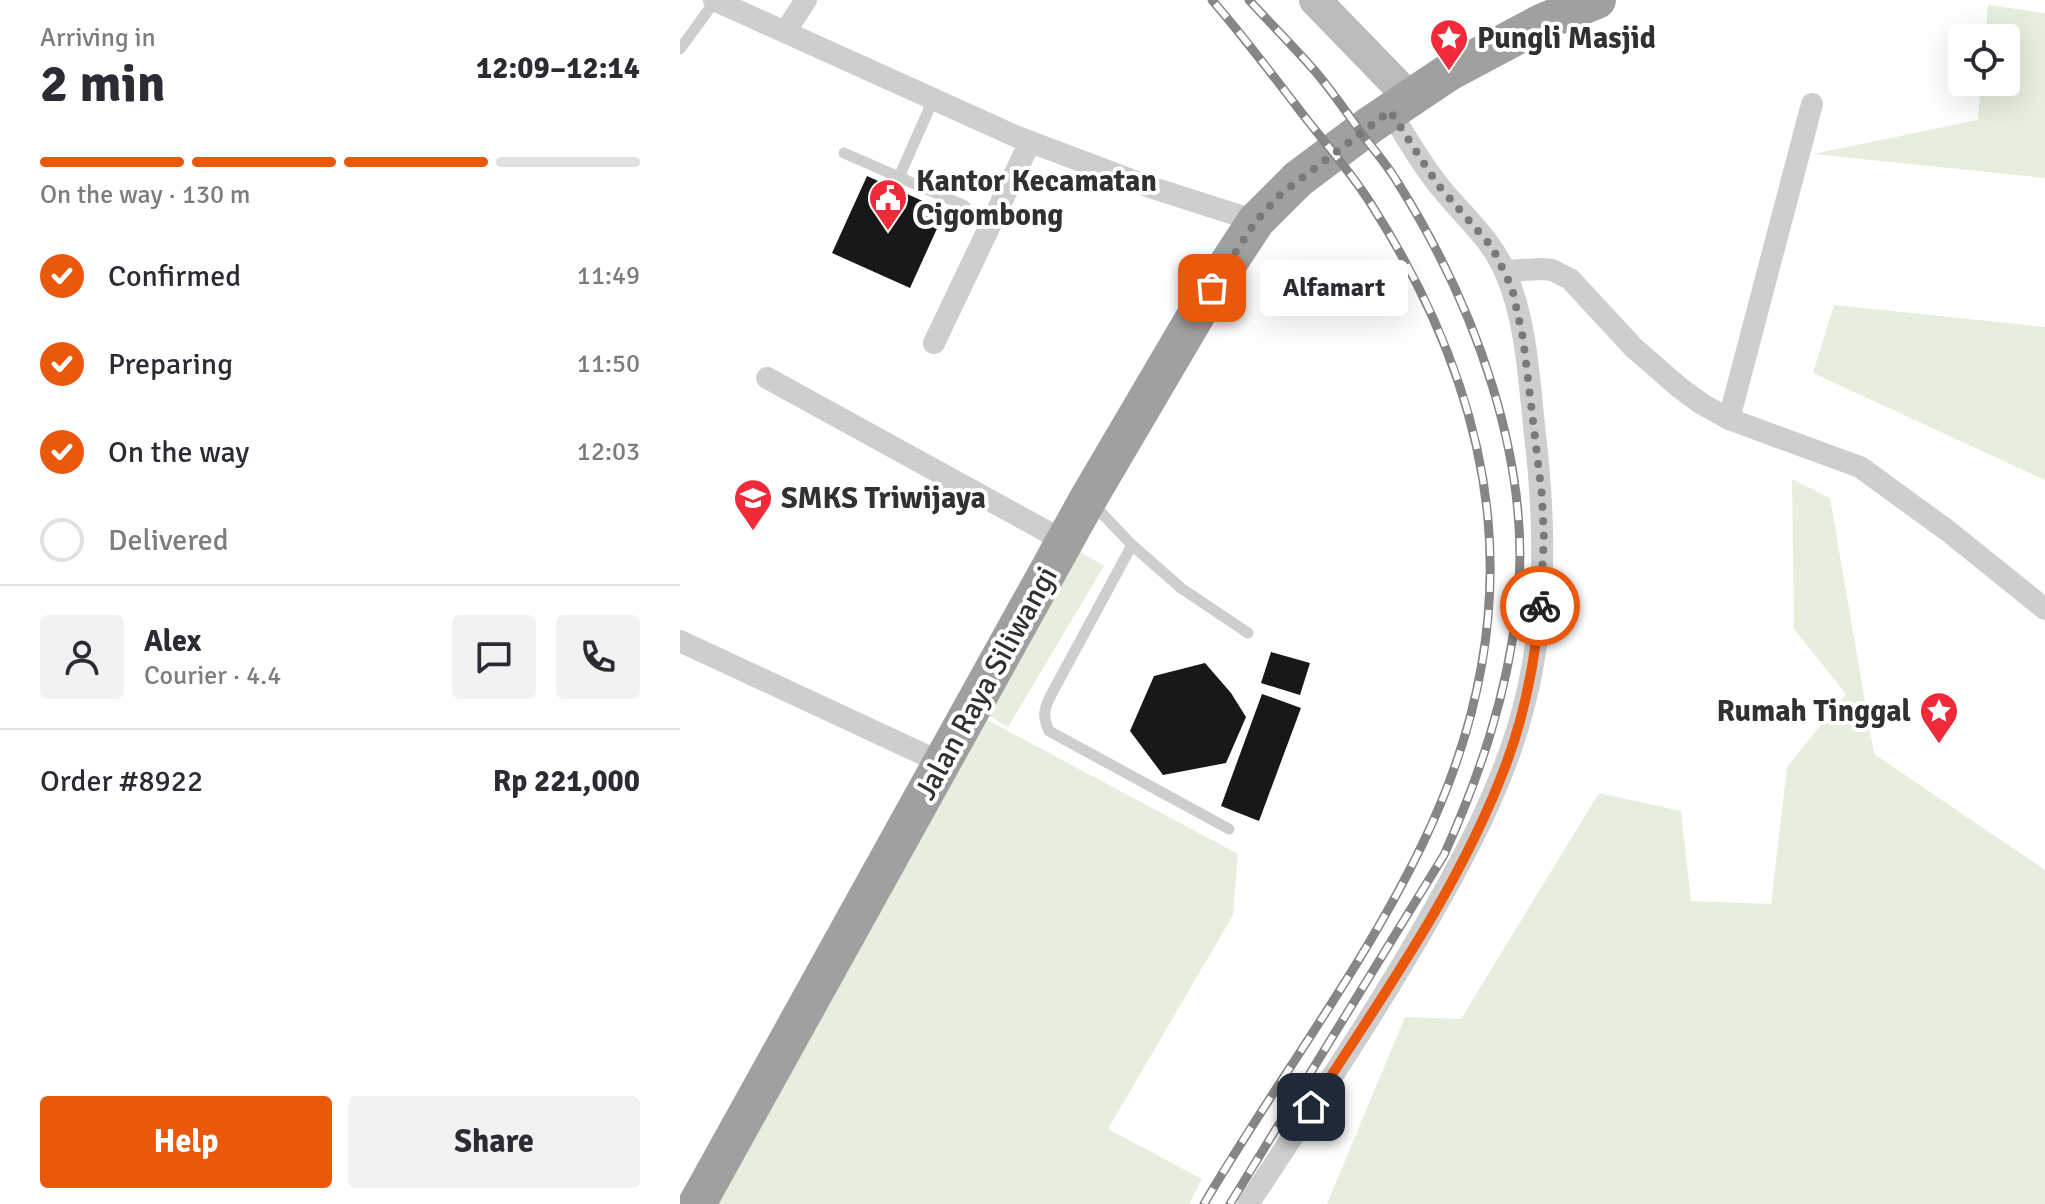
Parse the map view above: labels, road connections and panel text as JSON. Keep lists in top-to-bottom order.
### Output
{
  "streets": {
    "highway": ["Jalan Raya Siliwangi"]
  },
  "places": {
    "place": ["Pungli Masjid", "Rumah Tinggal"],
    "public building": ["Kantor Kecamatan Cigombong"],
    "other": ["Alfamart"],
    "school or university": ["SMKS Triwijaya"]
  },
  "page": {
    "heading": ["2 min", "Arriving in", "12:09–12:14"],
    "panel": [
      "Alex",
      "Courier · 4.4",
      "Order #8922",
      "Rp 221,000"
    ],
    "bar": "On the way · 130 m",
    "list": [
      ["Confirmed", "11:49"],
      ["Preparing", "11:50"],
      ["On the way", "12:03"],
      "Delivered"
    ],
    "bubble": "Alfamart",
    "buttons": ["Help", "Share"]
  }
}
